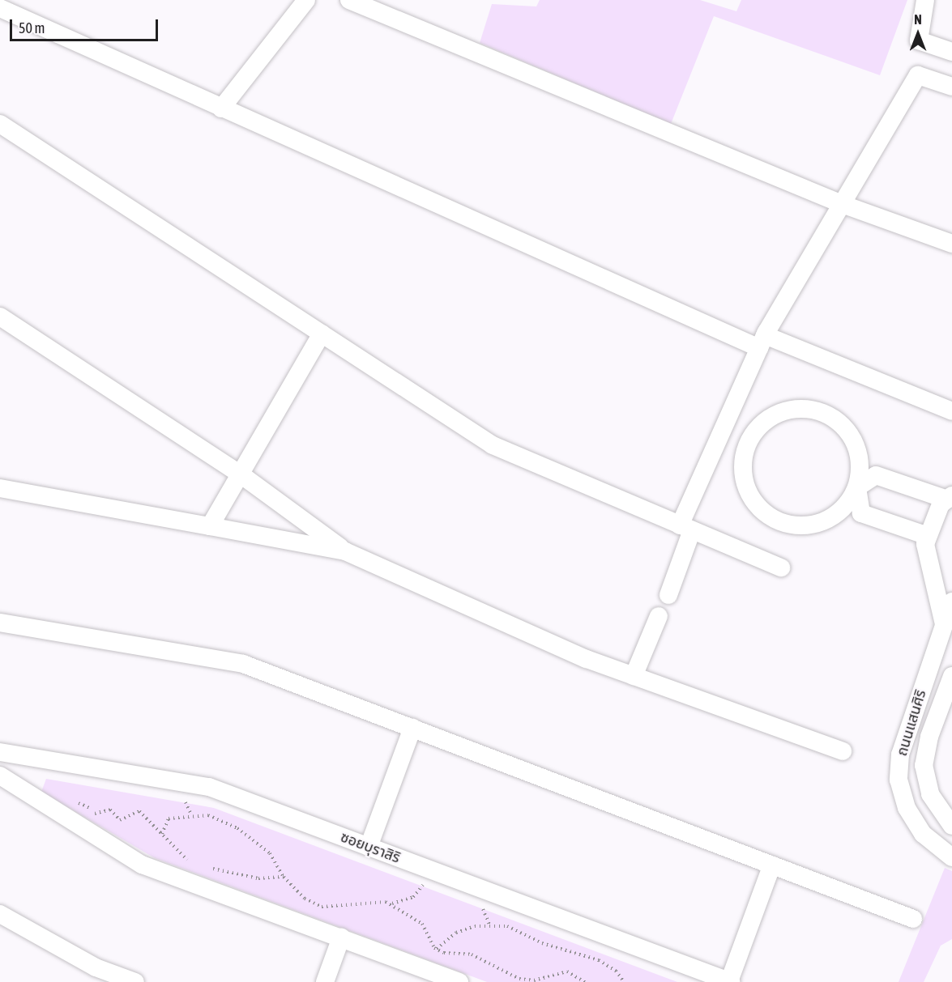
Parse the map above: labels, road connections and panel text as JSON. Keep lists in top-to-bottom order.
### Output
{
  "streets": {
    "street": ["ถนนแสนศิริ", "ซอยบุราสิริ"]
  },
  "scale_bar": "50 m",
  "north": "top"
}
